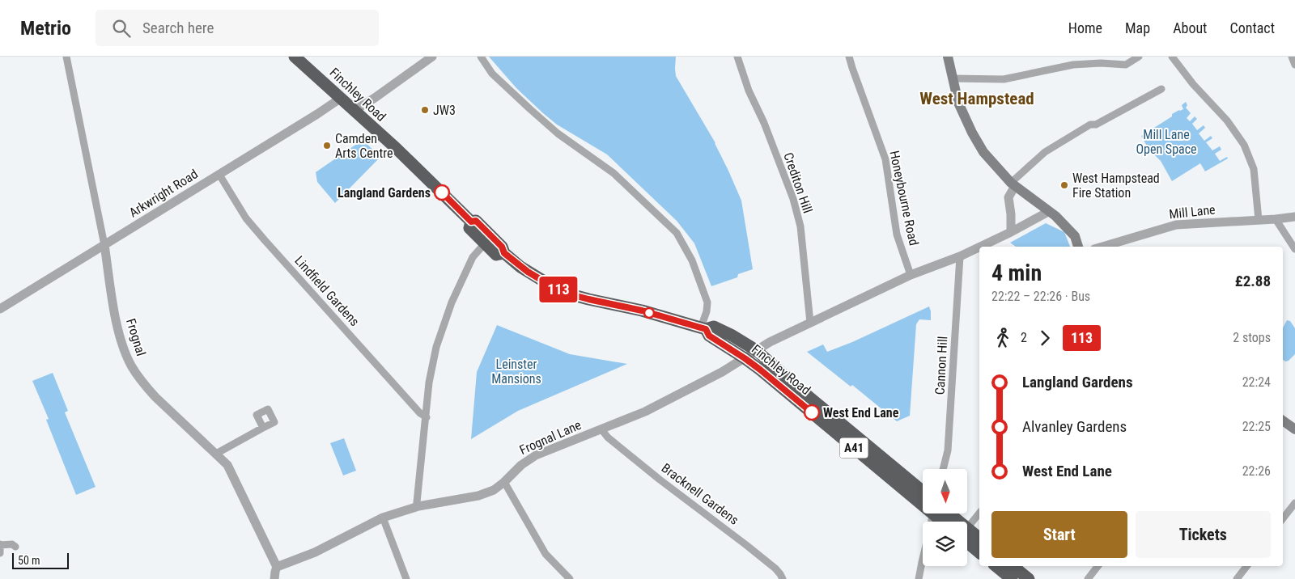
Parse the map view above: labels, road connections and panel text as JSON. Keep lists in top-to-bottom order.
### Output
{
  "streets": {
    "highway": ["Finchley Road", "A41"],
    "street": [
      "Crediton Hill",
      "Arkwright Road",
      "Honeybourne Road",
      "Mill Lane",
      "Lindfield Gardens",
      "Frognal",
      "Cannon Hill",
      "Frognal Lane",
      "Bracknell Gardens"
    ]
  },
  "crossings": [
    ["Finchley Road", "Arkwright Road"],
    ["Finchley Road", "Frognal Lane"],
    ["Arkwright Road", "Lindfield Gardens"],
    ["Arkwright Road", "Frognal"],
    ["Frognal", "Frognal Lane"],
    ["Frognal Lane", "Bracknell Gardens"]
  ],
  "districts": ["West Hampstead"],
  "parks": ["Mill Lane Open Space", "Leinster Mansions"],
  "places": [
    "JW3",
    "Camden Arts Centre",
    "West Hampstead Fire Station",
    "Langland Gardens",
    "West End Lane"
  ],
  "lines": ["bus line 113"],
  "scale_bar": "50 m",
  "north": "bottom",
  "page": {
    "header": "Metrio",
    "search": "Search here",
    "nav": [
      "Home",
      "Map",
      "About",
      "Contact"
    ],
    "on_map": "113",
    "heading": ["4 min", "22:22 – 22:26 · Bus", "£2.88"],
    "legs": ["2", "113", "2 stops"],
    "list": [
      {
        "name": "Langland Gardens",
        "value": "22:24"
      },
      {
        "name": "Alvanley Gardens",
        "value": "22:25"
      },
      {
        "name": "West End Lane",
        "value": "22:26"
      }
    ],
    "buttons": ["Start", "Tickets"],
    "scale": "50 m"
  }
}
